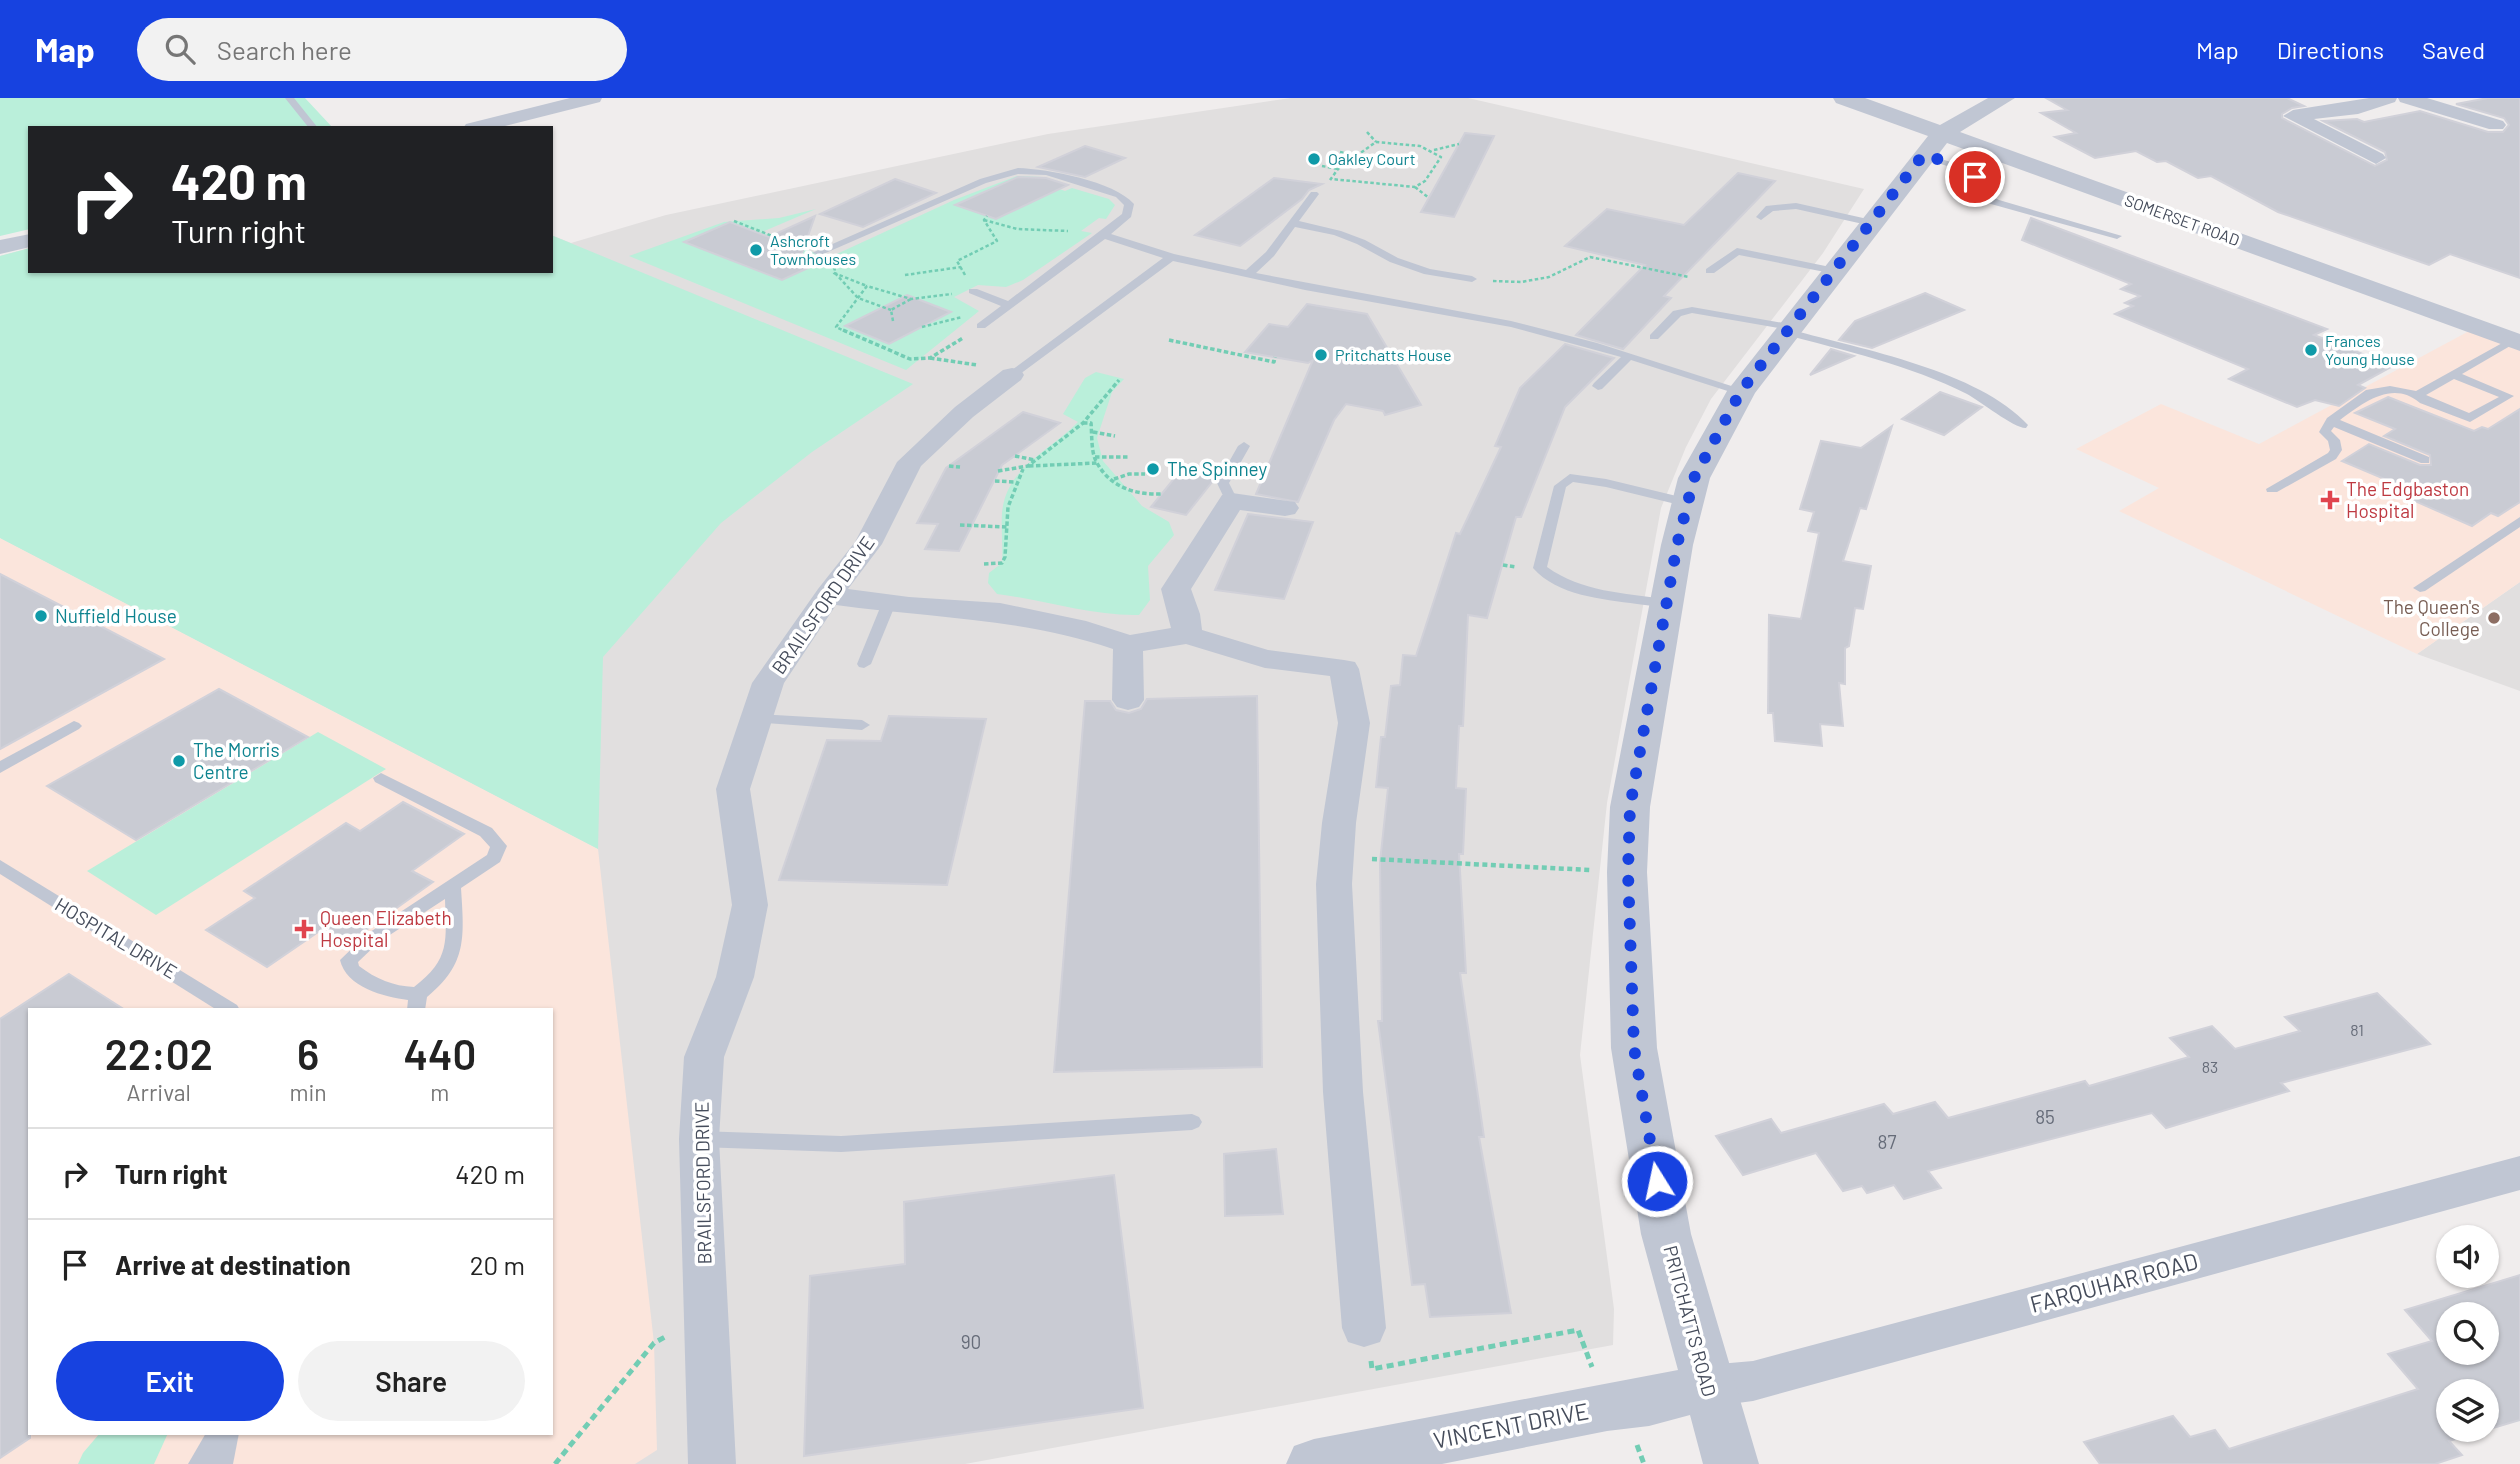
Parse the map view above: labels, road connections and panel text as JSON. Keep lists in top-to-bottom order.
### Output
{
  "streets": {
    "street": [
      "SOMERSET ROAD",
      "BRAILSFORD DRIVE",
      "FARQUHAR ROAD",
      "PRITCHATTS ROAD",
      "VINCENT DRIVE"
    ],
    "lane": ["HOSPITAL DRIVE"]
  },
  "crossings": [
    ["SOMERSET ROAD", "PRITCHATTS ROAD"],
    ["FARQUHAR ROAD", "PRITCHATTS ROAD"],
    ["FARQUHAR ROAD", "VINCENT DRIVE"],
    ["PRITCHATTS ROAD", "VINCENT DRIVE"]
  ],
  "places": {
    "other": [
      "Oakley Court",
      "Ashcroft Townhouses",
      "Frances Young House",
      "Pritchatts House",
      "The Spinney",
      "Nuffield House",
      "The Queen's College",
      "The Morris Centre"
    ],
    "health": ["The Edgbaston Hospital", "Queen Elizabeth Hospital"]
  },
  "house_numbers": [
    "81",
    "83",
    "85",
    "87",
    "90"
  ],
  "page": {
    "header": "Map",
    "search": "Search here",
    "nav": ["Map", "Directions", "Saved"],
    "turn": ["420 m", "Turn right"],
    "eta": [
      "22:02",
      "Arrival",
      "6",
      "min",
      "440",
      "m"
    ],
    "list": [
      {
        "name": "Turn right",
        "value": "420 m"
      },
      {
        "name": "Arrive at destination",
        "value": "20 m"
      }
    ],
    "buttons": ["Exit", "Share"]
  }
}
